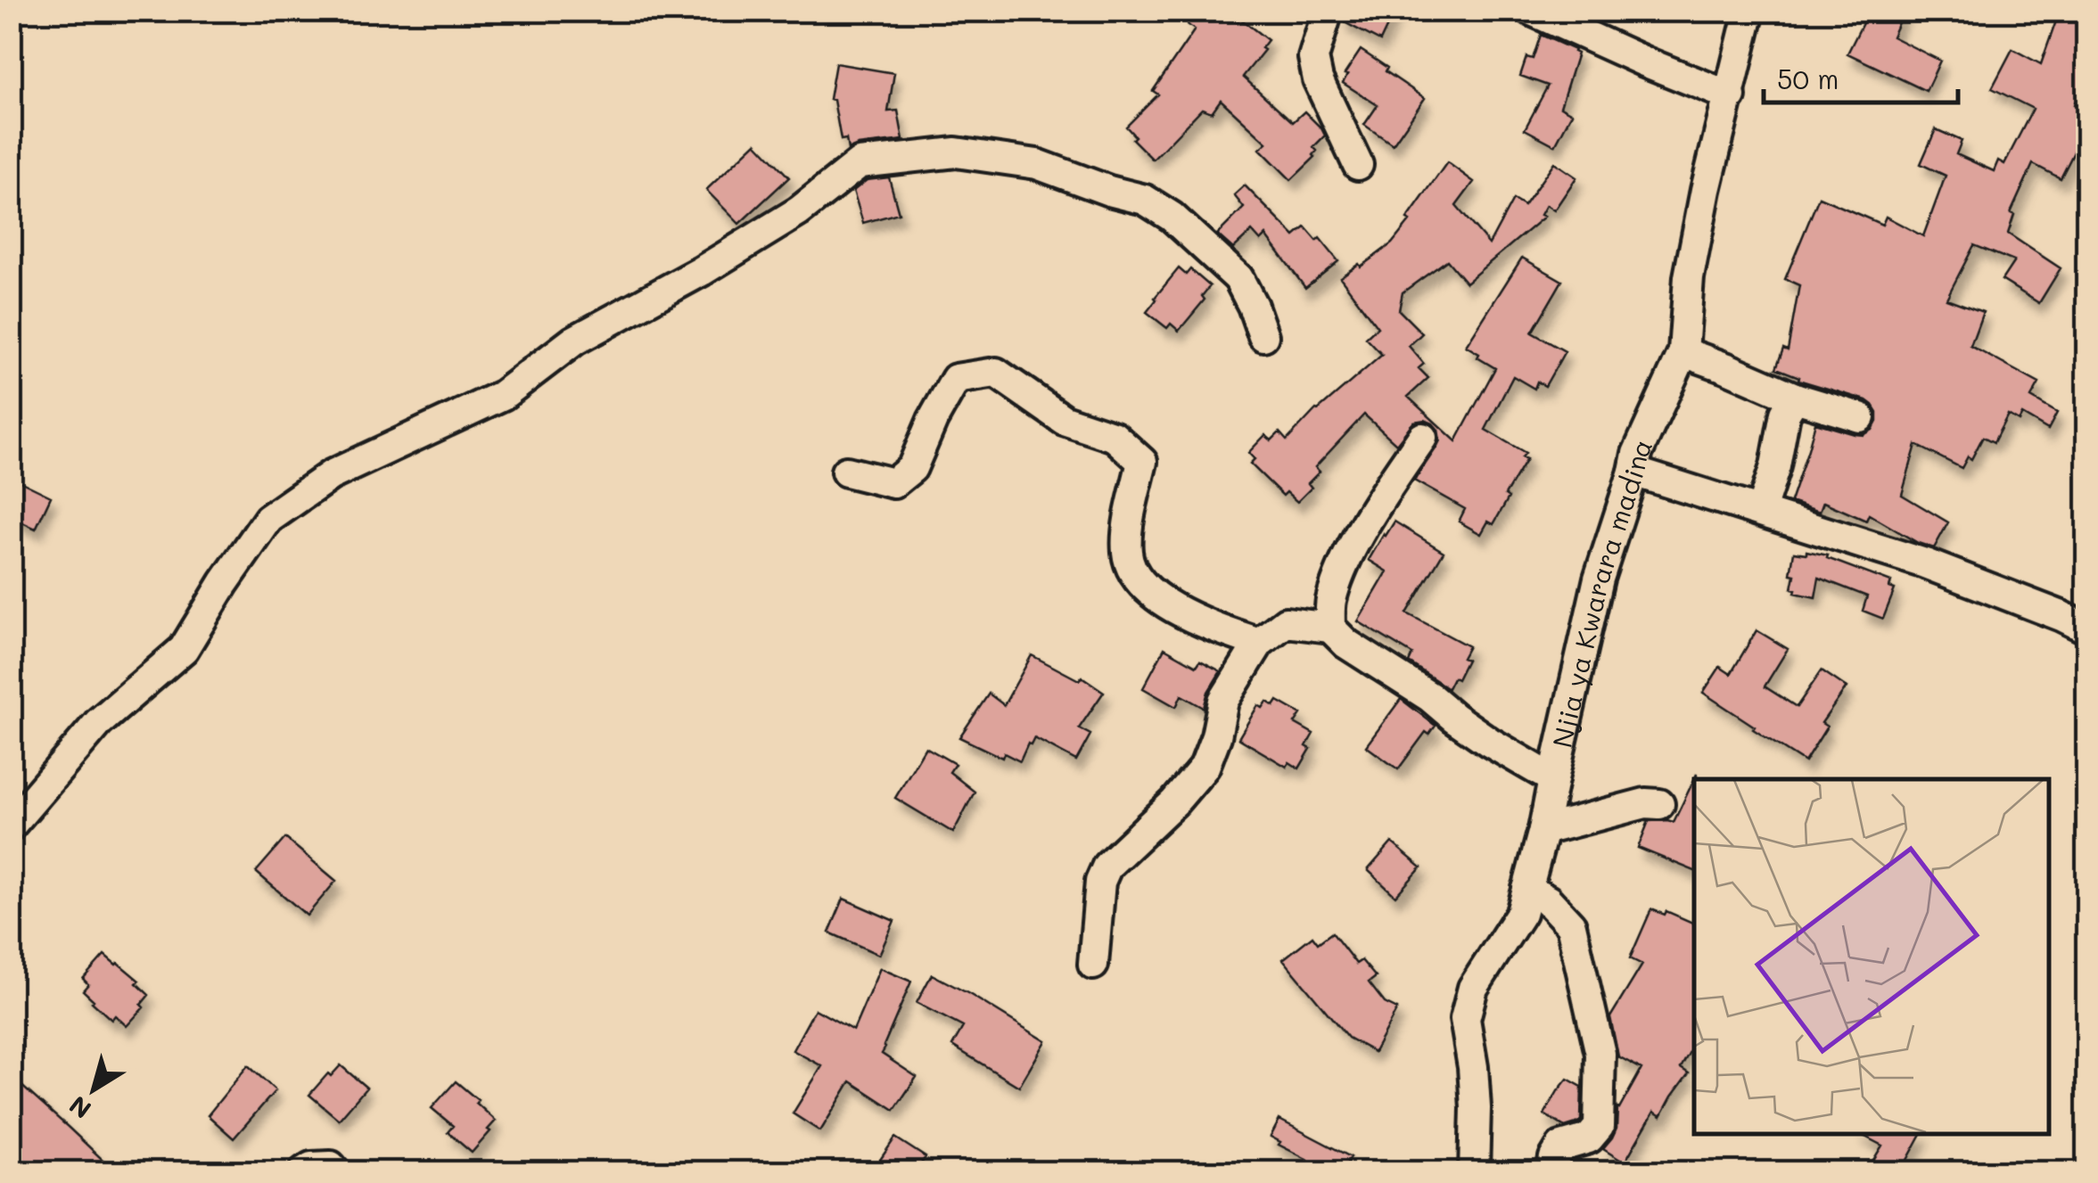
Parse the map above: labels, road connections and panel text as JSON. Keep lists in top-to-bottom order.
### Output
{
  "streets": {
    "street": ["Njia ya Kwarara madina"]
  },
  "scale_bar": "50 m",
  "north": "bottom left"
}
